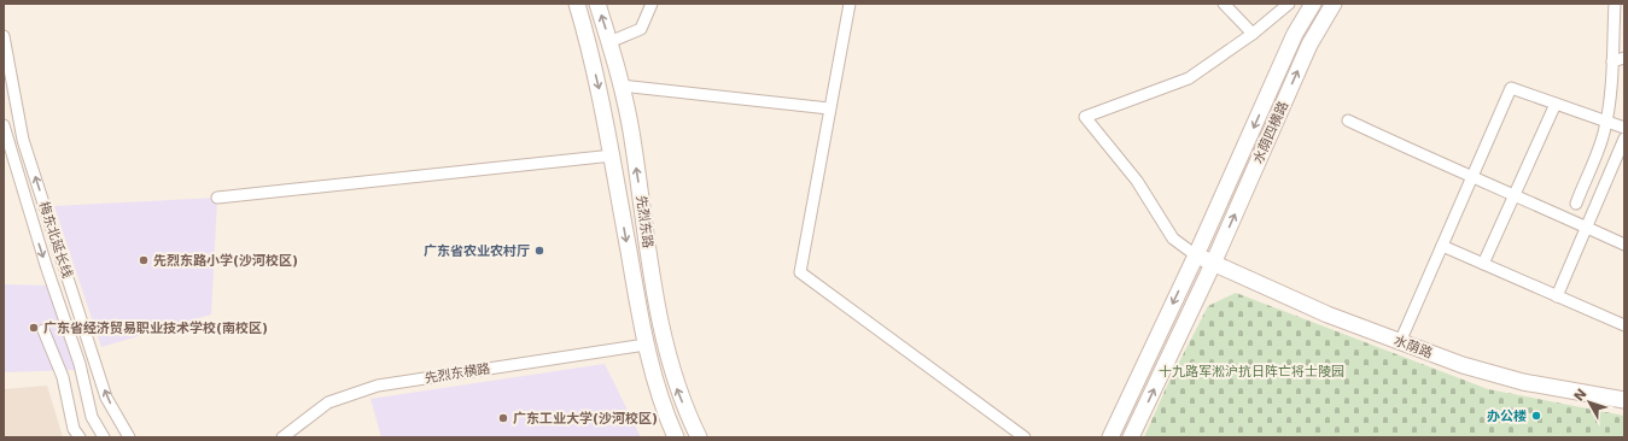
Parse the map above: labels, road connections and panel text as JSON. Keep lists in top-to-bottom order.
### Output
{
  "streets": {
    "street": [
      "水荫四横路",
      "先烈东路",
      "梅东北延长线",
      "水荫路",
      "先烈东横路"
    ]
  },
  "crossings": [
    ["水荫四横路", "水荫路"],
    ["先烈东路", "先烈东横路"]
  ],
  "parks": ["十九路军淞沪抗日阵亡将士陵园"],
  "places": [
    "广东省农业农村厅",
    "先烈东路小学(沙河校区)",
    "广东省经济贸易职业技术学校(南校区)",
    "办公楼",
    "广东工业大学(沙河校区)"
  ],
  "north": "top left"
}
